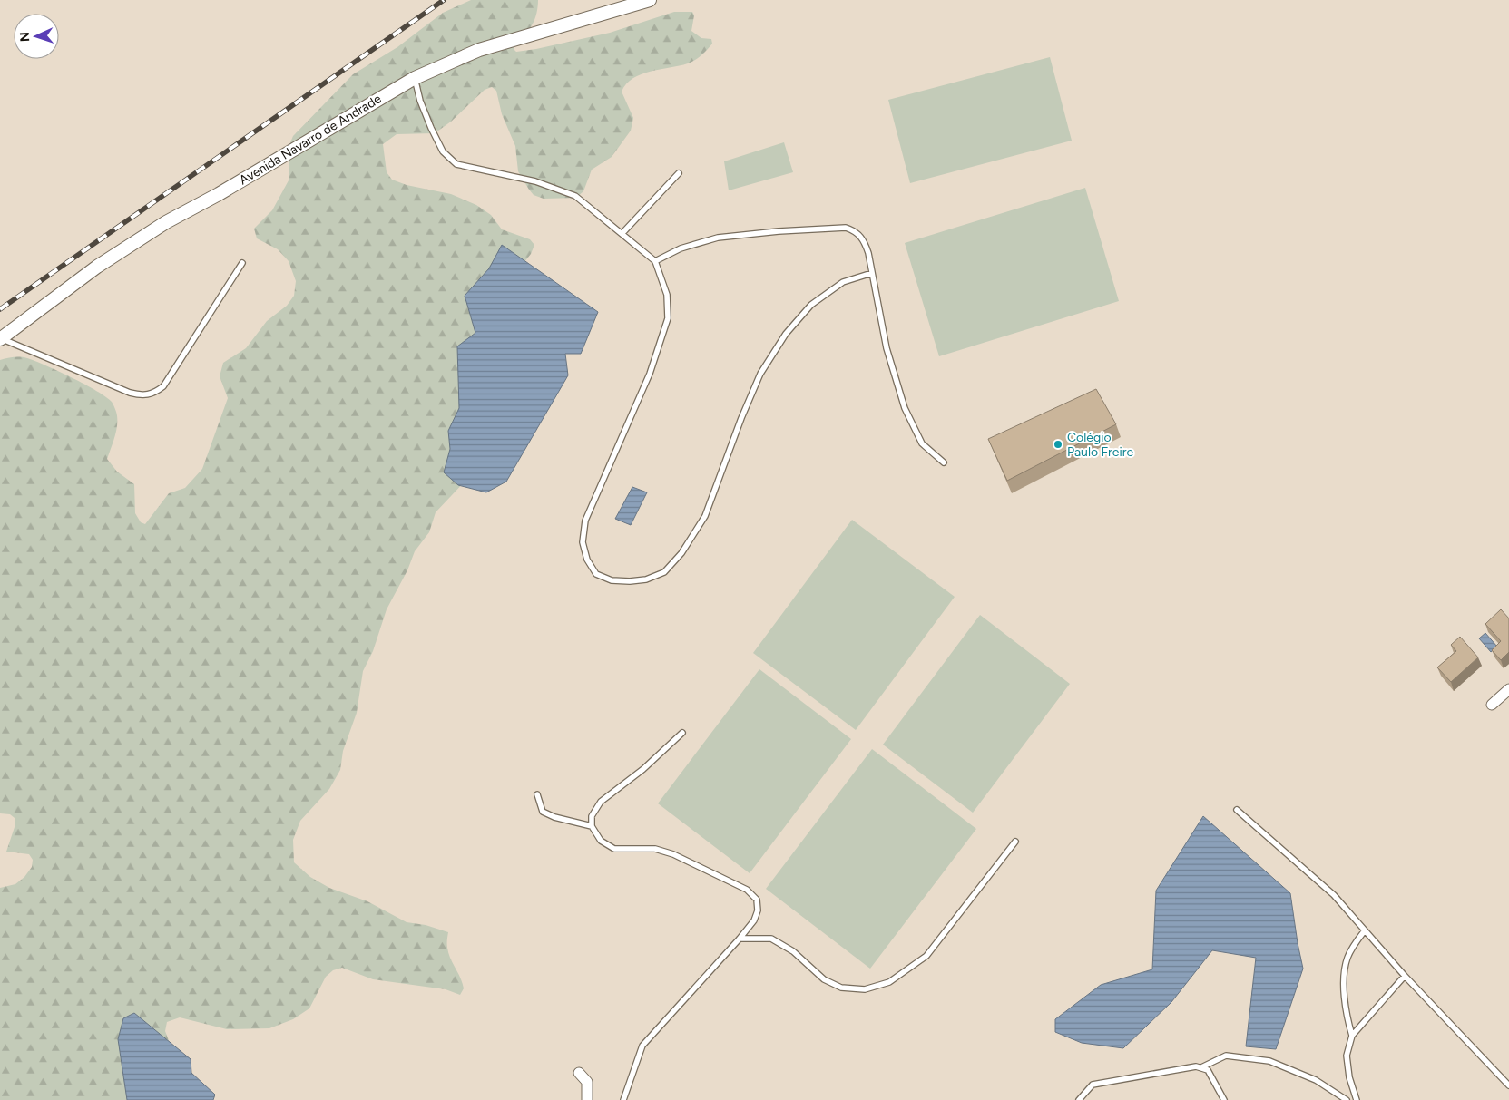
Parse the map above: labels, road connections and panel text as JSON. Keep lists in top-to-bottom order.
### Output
{
  "streets": {
    "street": ["Avenida Navarro de Andrade"]
  },
  "places": ["Colégio Paulo Freire"],
  "north": "left"
}
